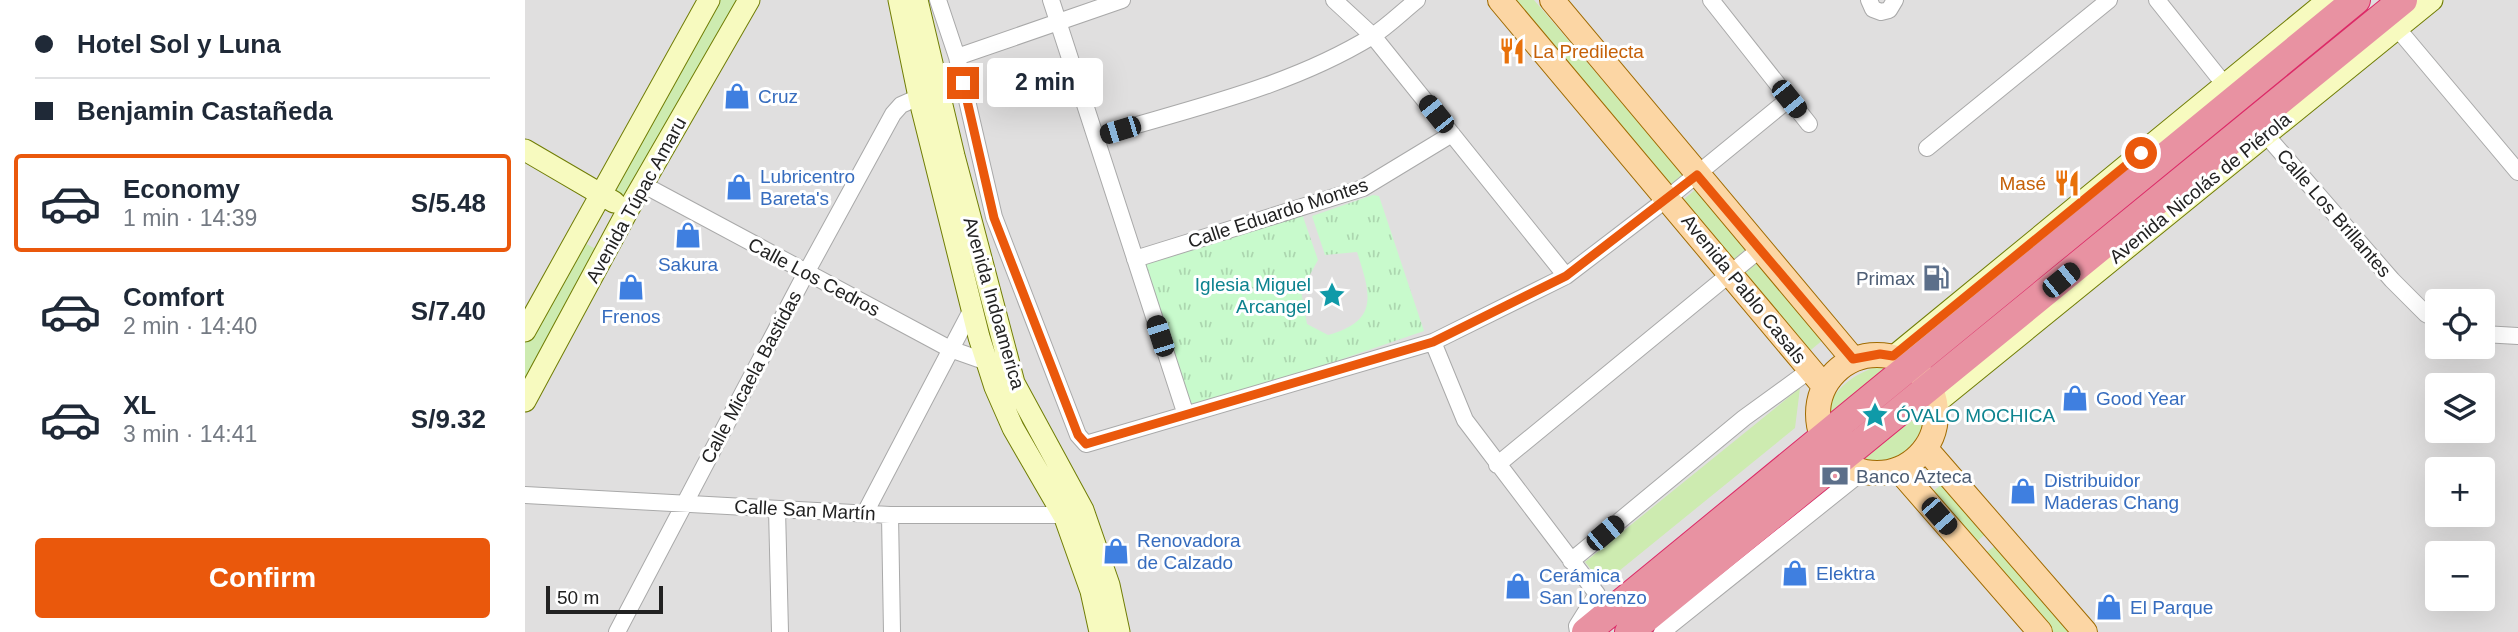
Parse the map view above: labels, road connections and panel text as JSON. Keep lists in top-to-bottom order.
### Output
{
  "streets": {
    "highway": ["Avenida Nicolás de Piérola"],
    "main road": ["Avenida Túpac Amaru", "Avenida Pablo Casals", "Avenida Indoamerica"],
    "street": [
      "Calle Eduardo Montes",
      "Calle Los Brillantes",
      "Calle Los Cedros",
      "Calle Micaela Bastidas",
      "Calle San Martín"
    ]
  },
  "crossings": [
    ["Avenida Nicolás de Piérola", "Calle Los Brillantes"],
    ["Avenida Túpac Amaru", "Calle Los Cedros"],
    ["Calle Los Cedros", "Avenida Indoamerica"],
    ["Calle Los Cedros", "Calle Micaela Bastidas"],
    ["Avenida Indoamerica", "Calle Micaela Bastidas"],
    ["Avenida Indoamerica", "Calle San Martín"],
    ["Calle Micaela Bastidas", "Calle San Martín"]
  ],
  "places": {
    "restaurant": ["La Predilecta", "Masé"],
    "shop": [
      "Cruz",
      "Lubricentro Bareta's",
      "Sakura",
      "Frenos",
      "Good Year",
      "Distribuidor Maderas Chang",
      "Renovadora de Calzado",
      "Elektra",
      "Cerámica San Lorenzo",
      "El Parque"
    ],
    "fuel station": ["Primax"],
    "place": ["Iglesia Miguel Arcangel", "ÓVALO MOCHICA"],
    "bank": ["Banco Azteca"]
  },
  "scale_bar": "50 m",
  "page": {
    "banner": ["Hotel Sol y Luna", "Benjamin Castañeda"],
    "bubble": "2 min",
    "list": [
      {
        "name": "Economy",
        "note": "1 min · 14:39",
        "value": "S/5.48"
      },
      {
        "name": "Comfort",
        "note": "2 min · 14:40",
        "value": "S/7.40"
      },
      {
        "name": "XL",
        "note": "3 min · 14:41",
        "value": "S/9.32"
      }
    ],
    "map_buttons": ["+", "−"],
    "buttons": "Confirm",
    "scale": "50 m"
  }
}
